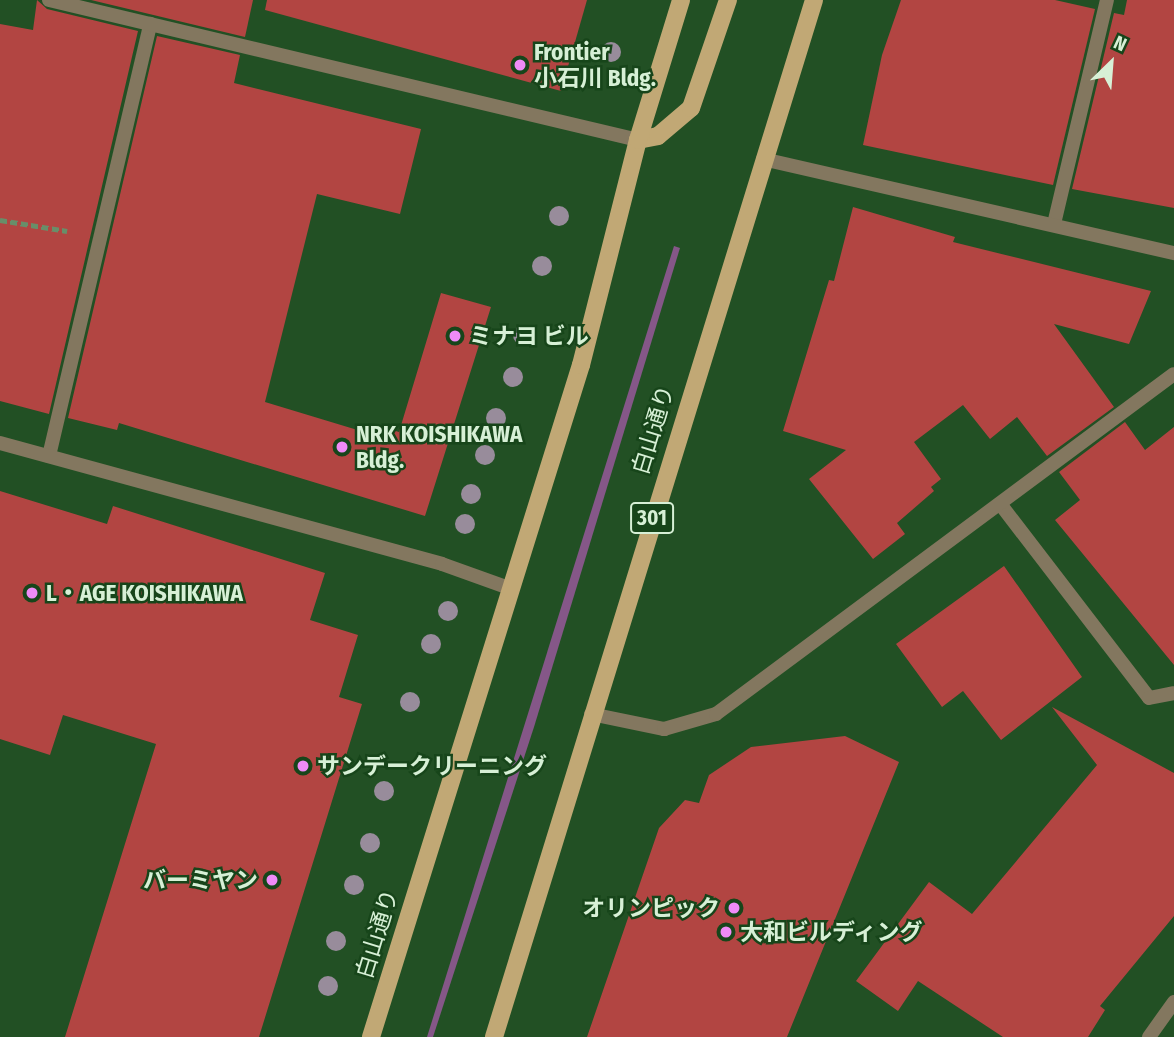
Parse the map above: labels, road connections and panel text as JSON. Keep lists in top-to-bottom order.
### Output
{
  "streets": {
    "main road": ["白山通り", "301"]
  },
  "places": [
    "Frontier 小石川 Bldg.",
    "ミナヨ ビル",
    "NRK KOISHIKAWA Bldg.",
    "L・AGE KOISHIKAWA",
    "サンデークリーニング",
    "バーミヤン",
    "オリンピック",
    "大和ビルディング"
  ],
  "north": "top right"
}
